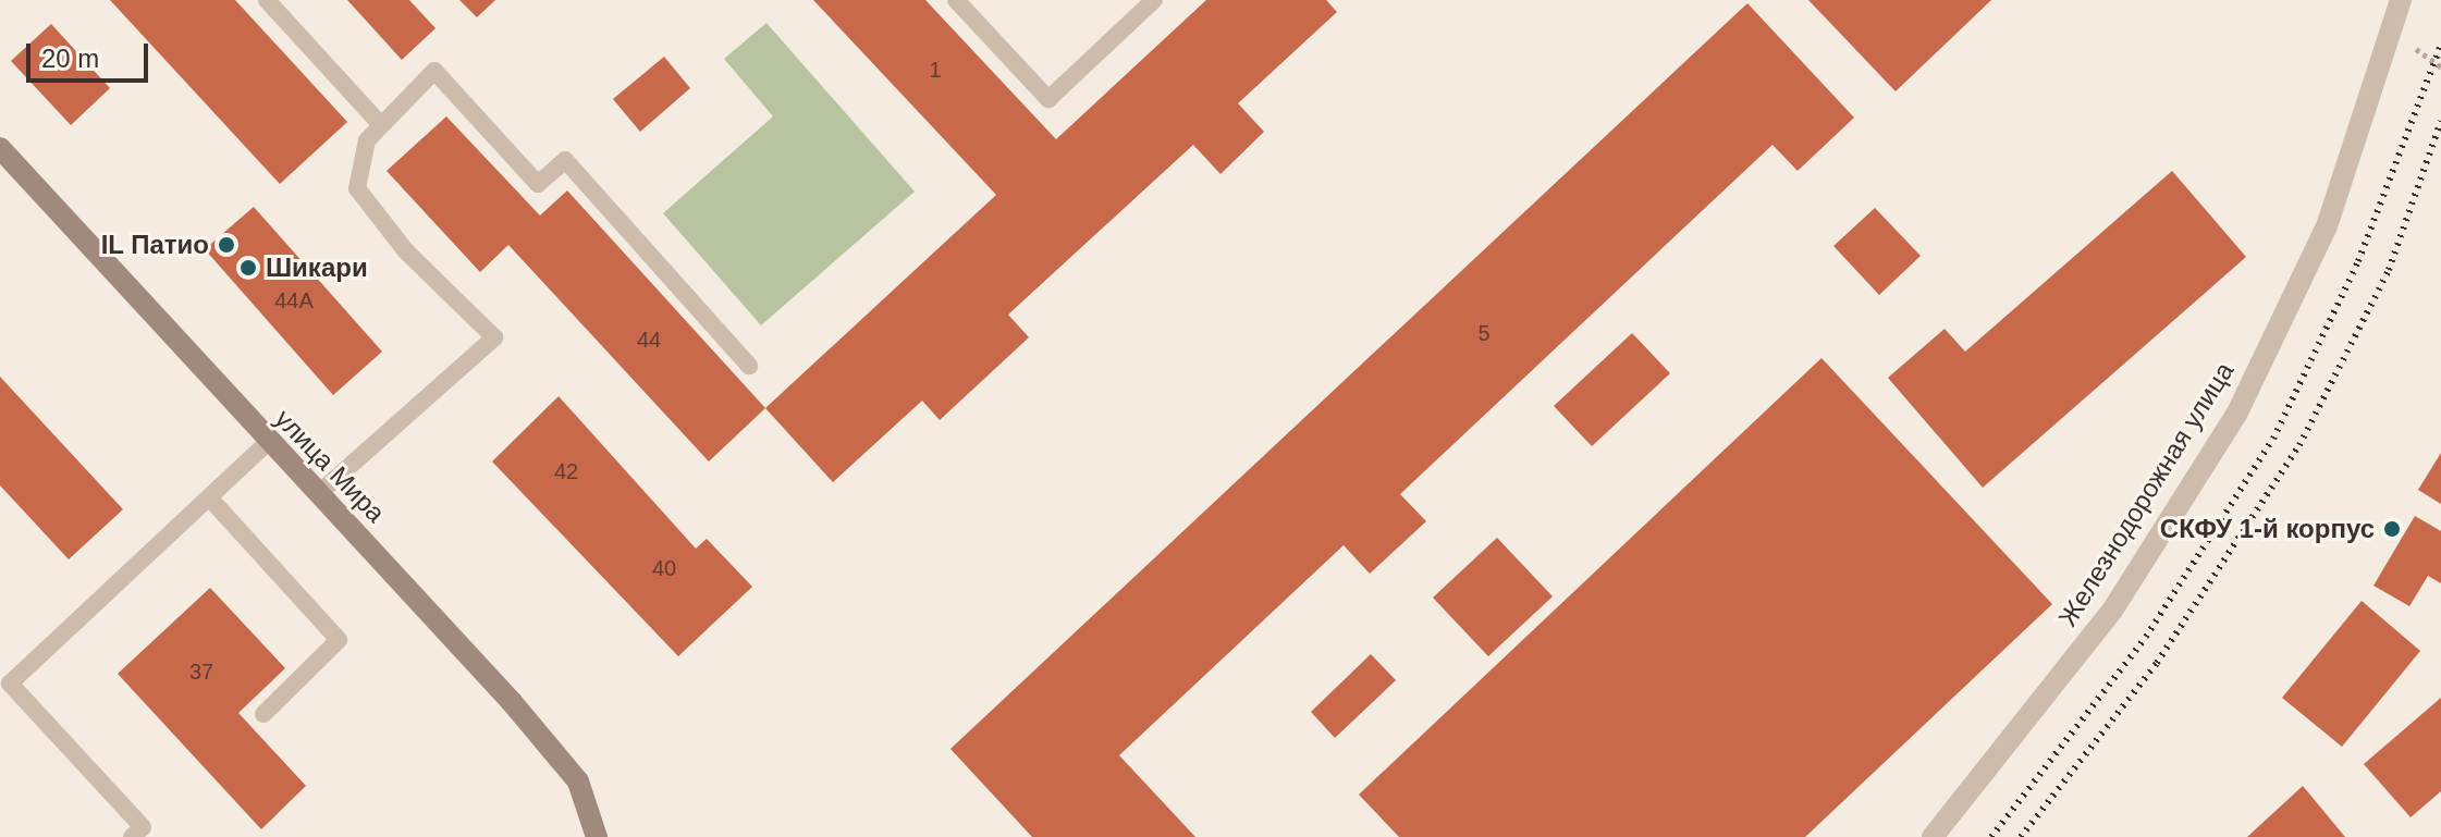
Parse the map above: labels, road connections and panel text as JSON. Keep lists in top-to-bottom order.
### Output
{
  "streets": {
    "main road": ["улица Мира"],
    "street": ["Железнодорожная улица"]
  },
  "places": ["IL Патио", "Шикари", "СКФУ 1-й корпус"],
  "house_numbers": [
    "1",
    "44А",
    "5",
    "44",
    "42",
    "40",
    "37"
  ],
  "scale_bar": "20 m"
}
